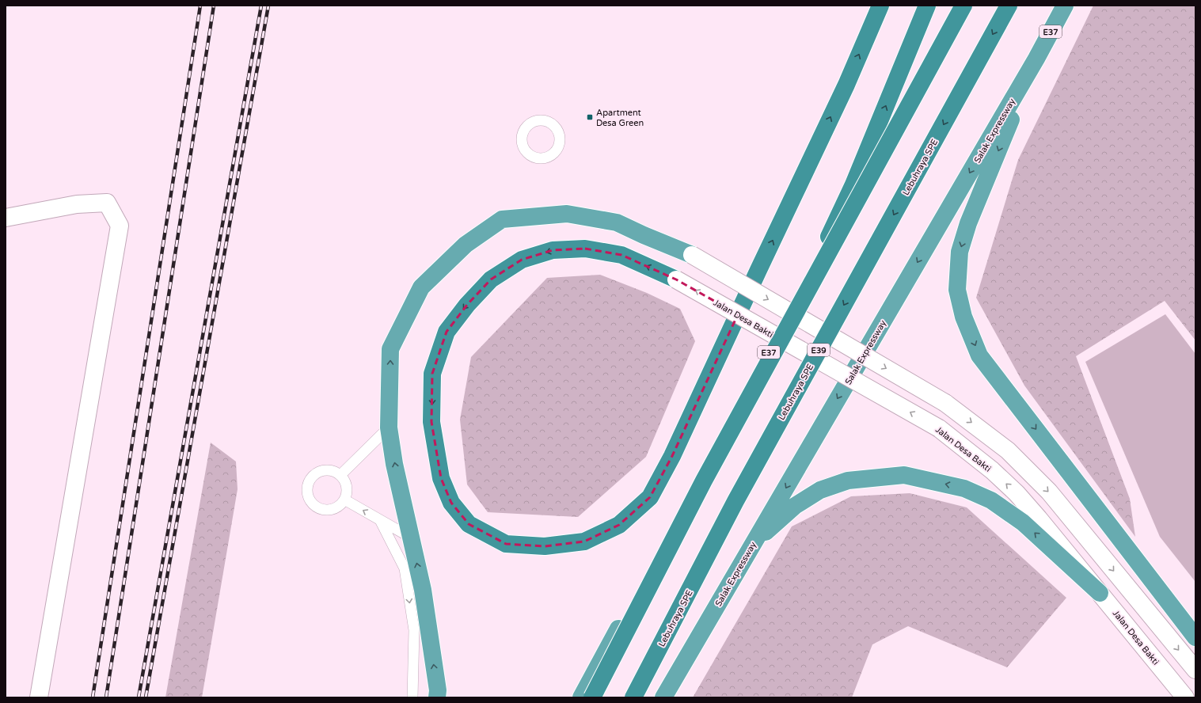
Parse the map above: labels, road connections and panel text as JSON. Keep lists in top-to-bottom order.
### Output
{
  "streets": {
    "highway": [
      "E37",
      "Salak Expressway",
      "Lebuhraya SPE",
      "E39"
    ],
    "street": ["Jalan Desa Bakti"]
  },
  "places": {
    "transit": ["Apartment Desa Green"]
  }
}
